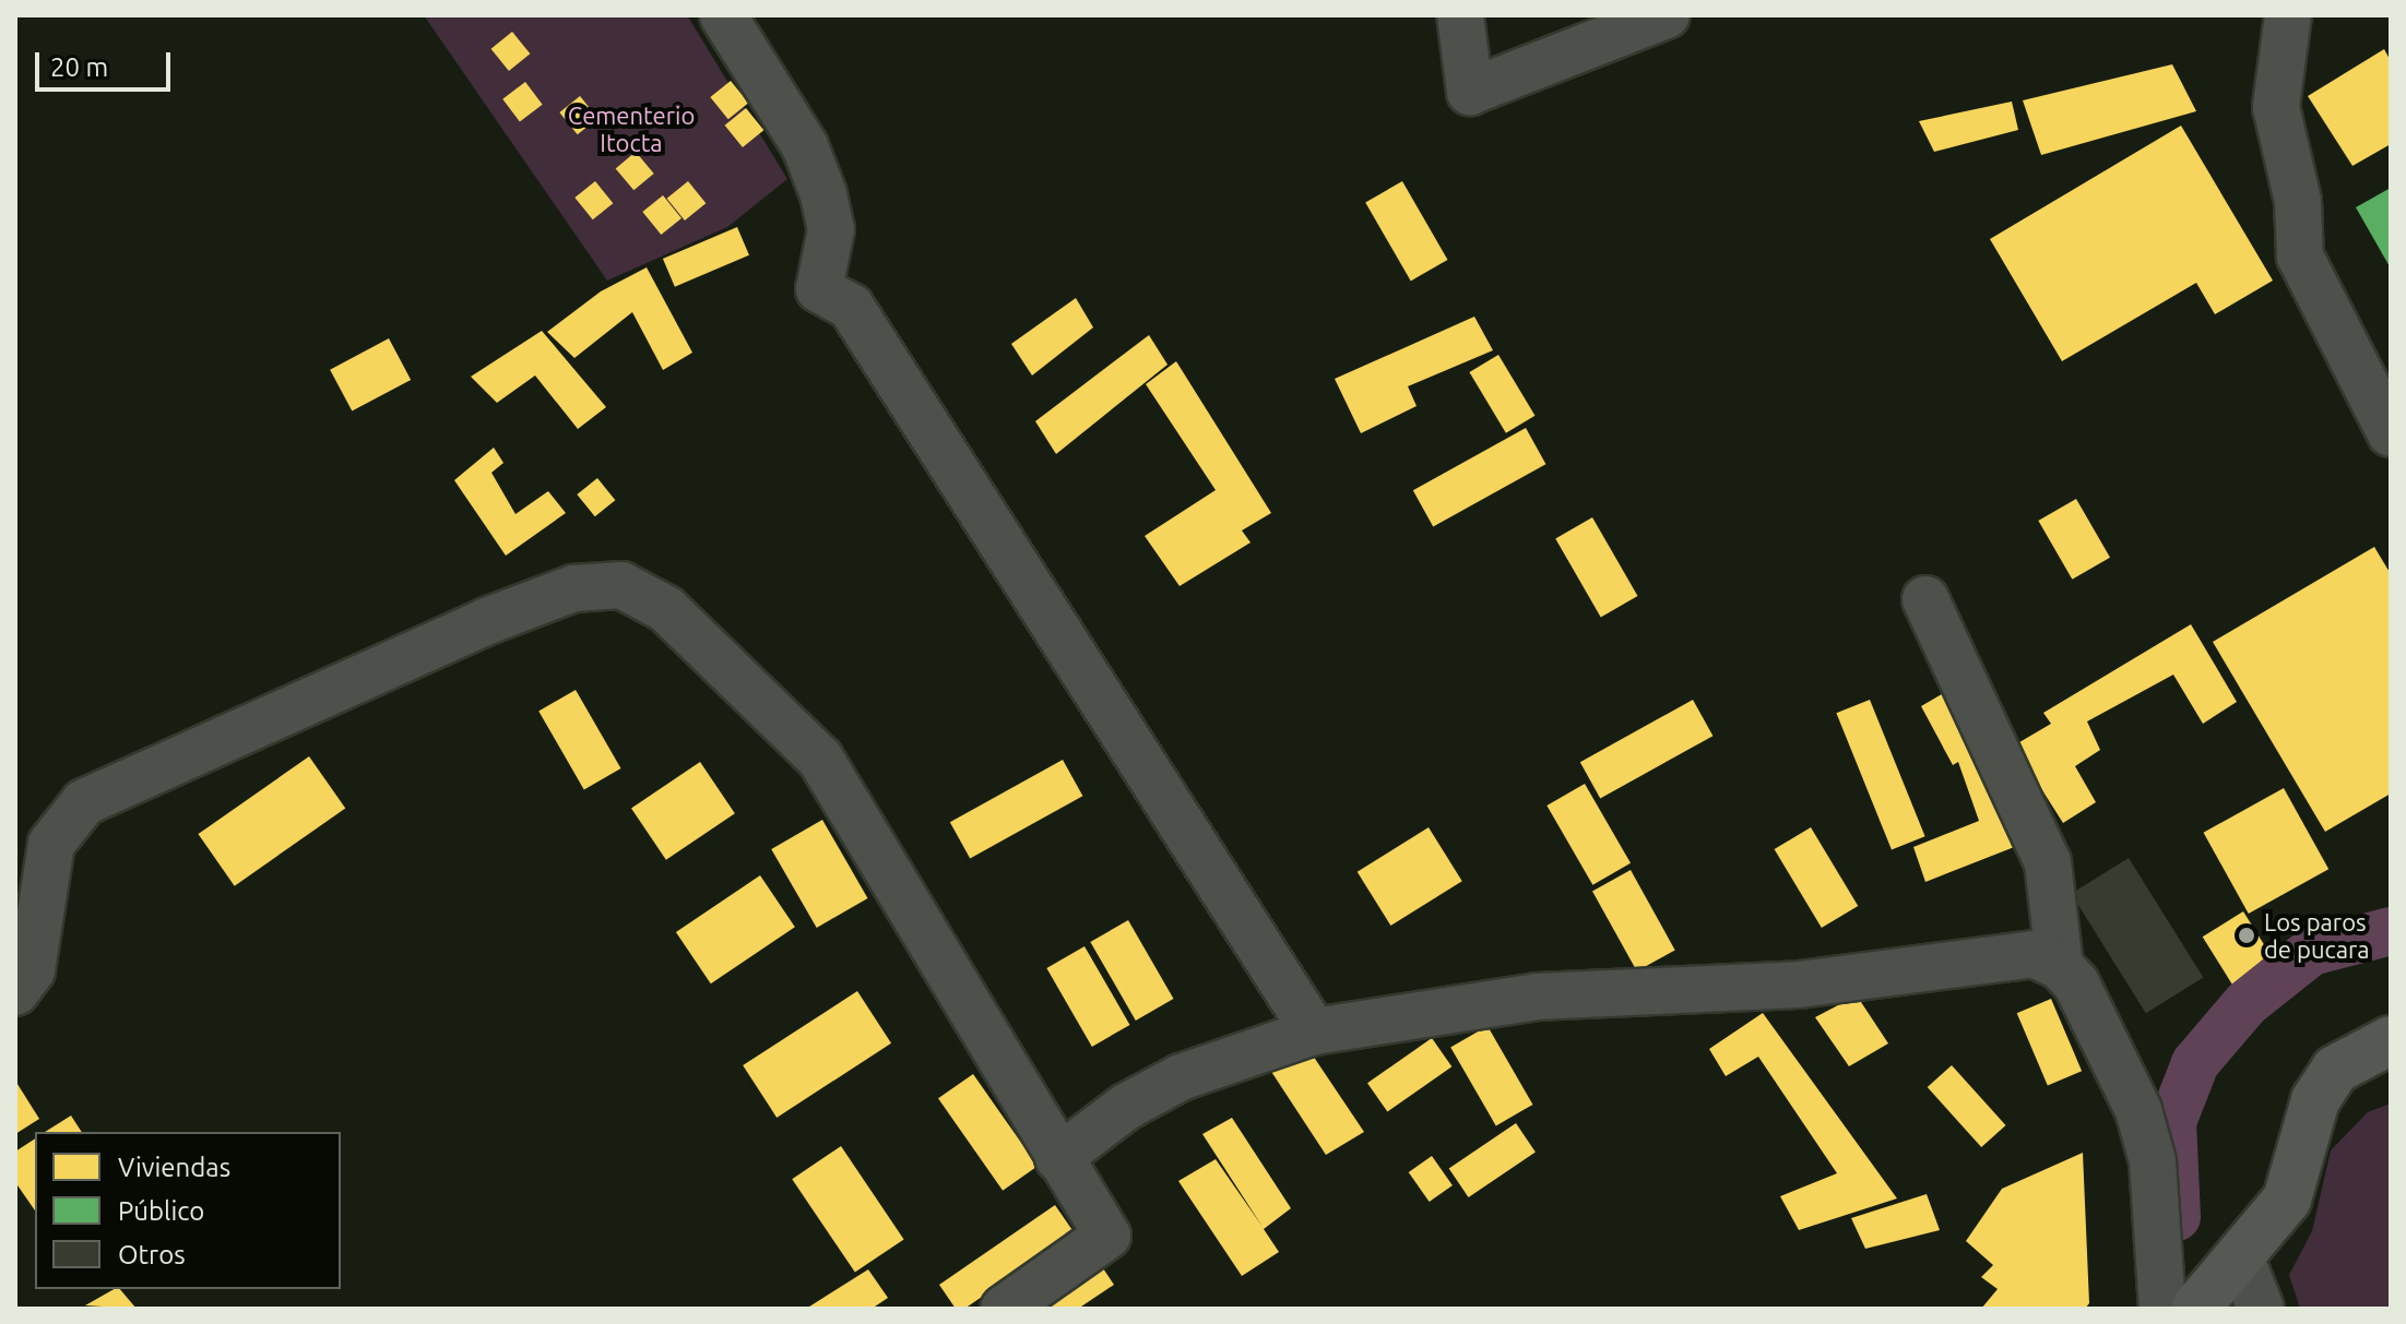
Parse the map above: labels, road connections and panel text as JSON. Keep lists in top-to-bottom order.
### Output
{
  "parks": ["Cementerio Itocta"],
  "places": ["Los paros de pucara"],
  "legend": ["Viviendas", "Público", "Otros"],
  "scale_bar": "20 m"
}
